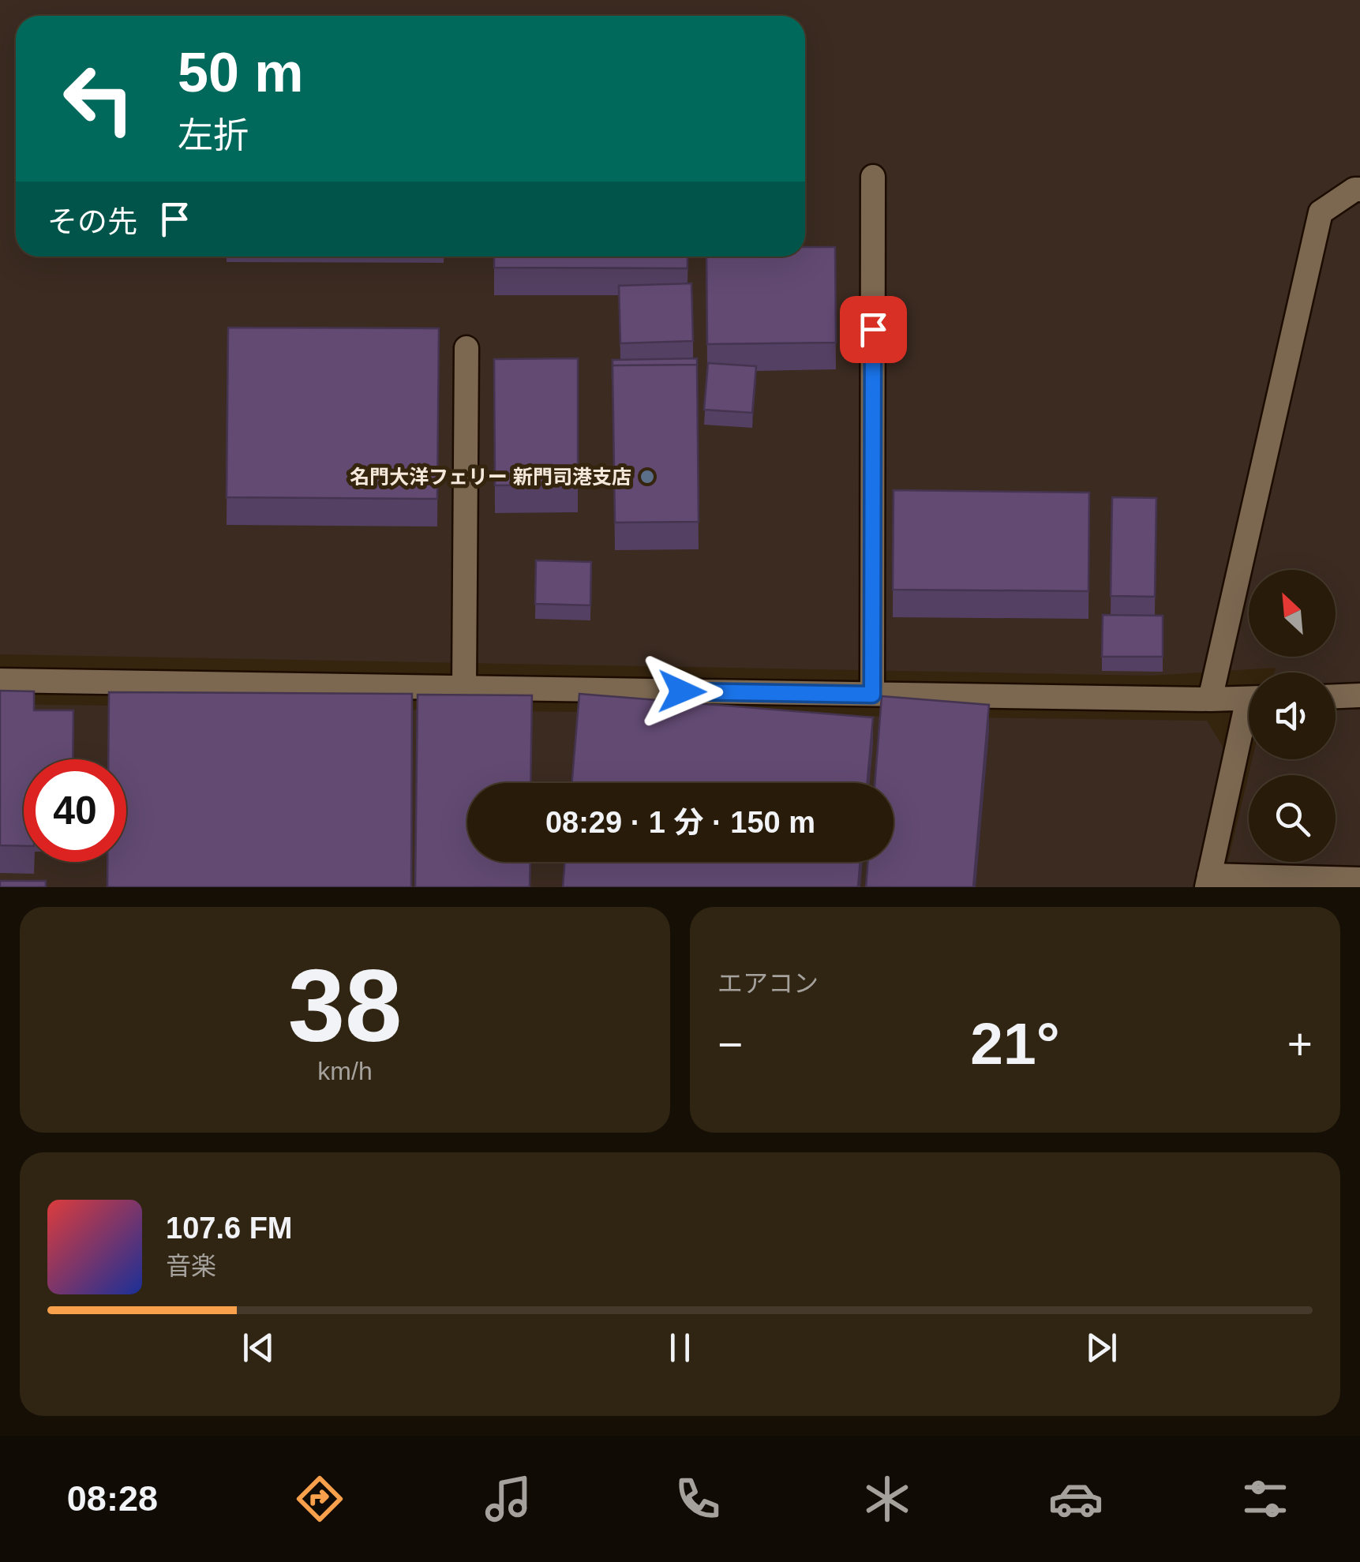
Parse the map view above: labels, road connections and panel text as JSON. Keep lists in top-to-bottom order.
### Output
{
  "places": ["名門大洋フェリー 新門司港支店"],
  "north": "top left",
  "page": {
    "turn": ["50 m", "左折"],
    "then": "その先",
    "limit": "40",
    "trip": "08:29 · 1 分 · 150 m",
    "tile": [
      ["38", "km/h"],
      "エアコン"
    ],
    "heat": ["−", "21°", "+"],
    "song": ["107.6 FM", "音楽"],
    "tabs": "08:28"
  }
}
